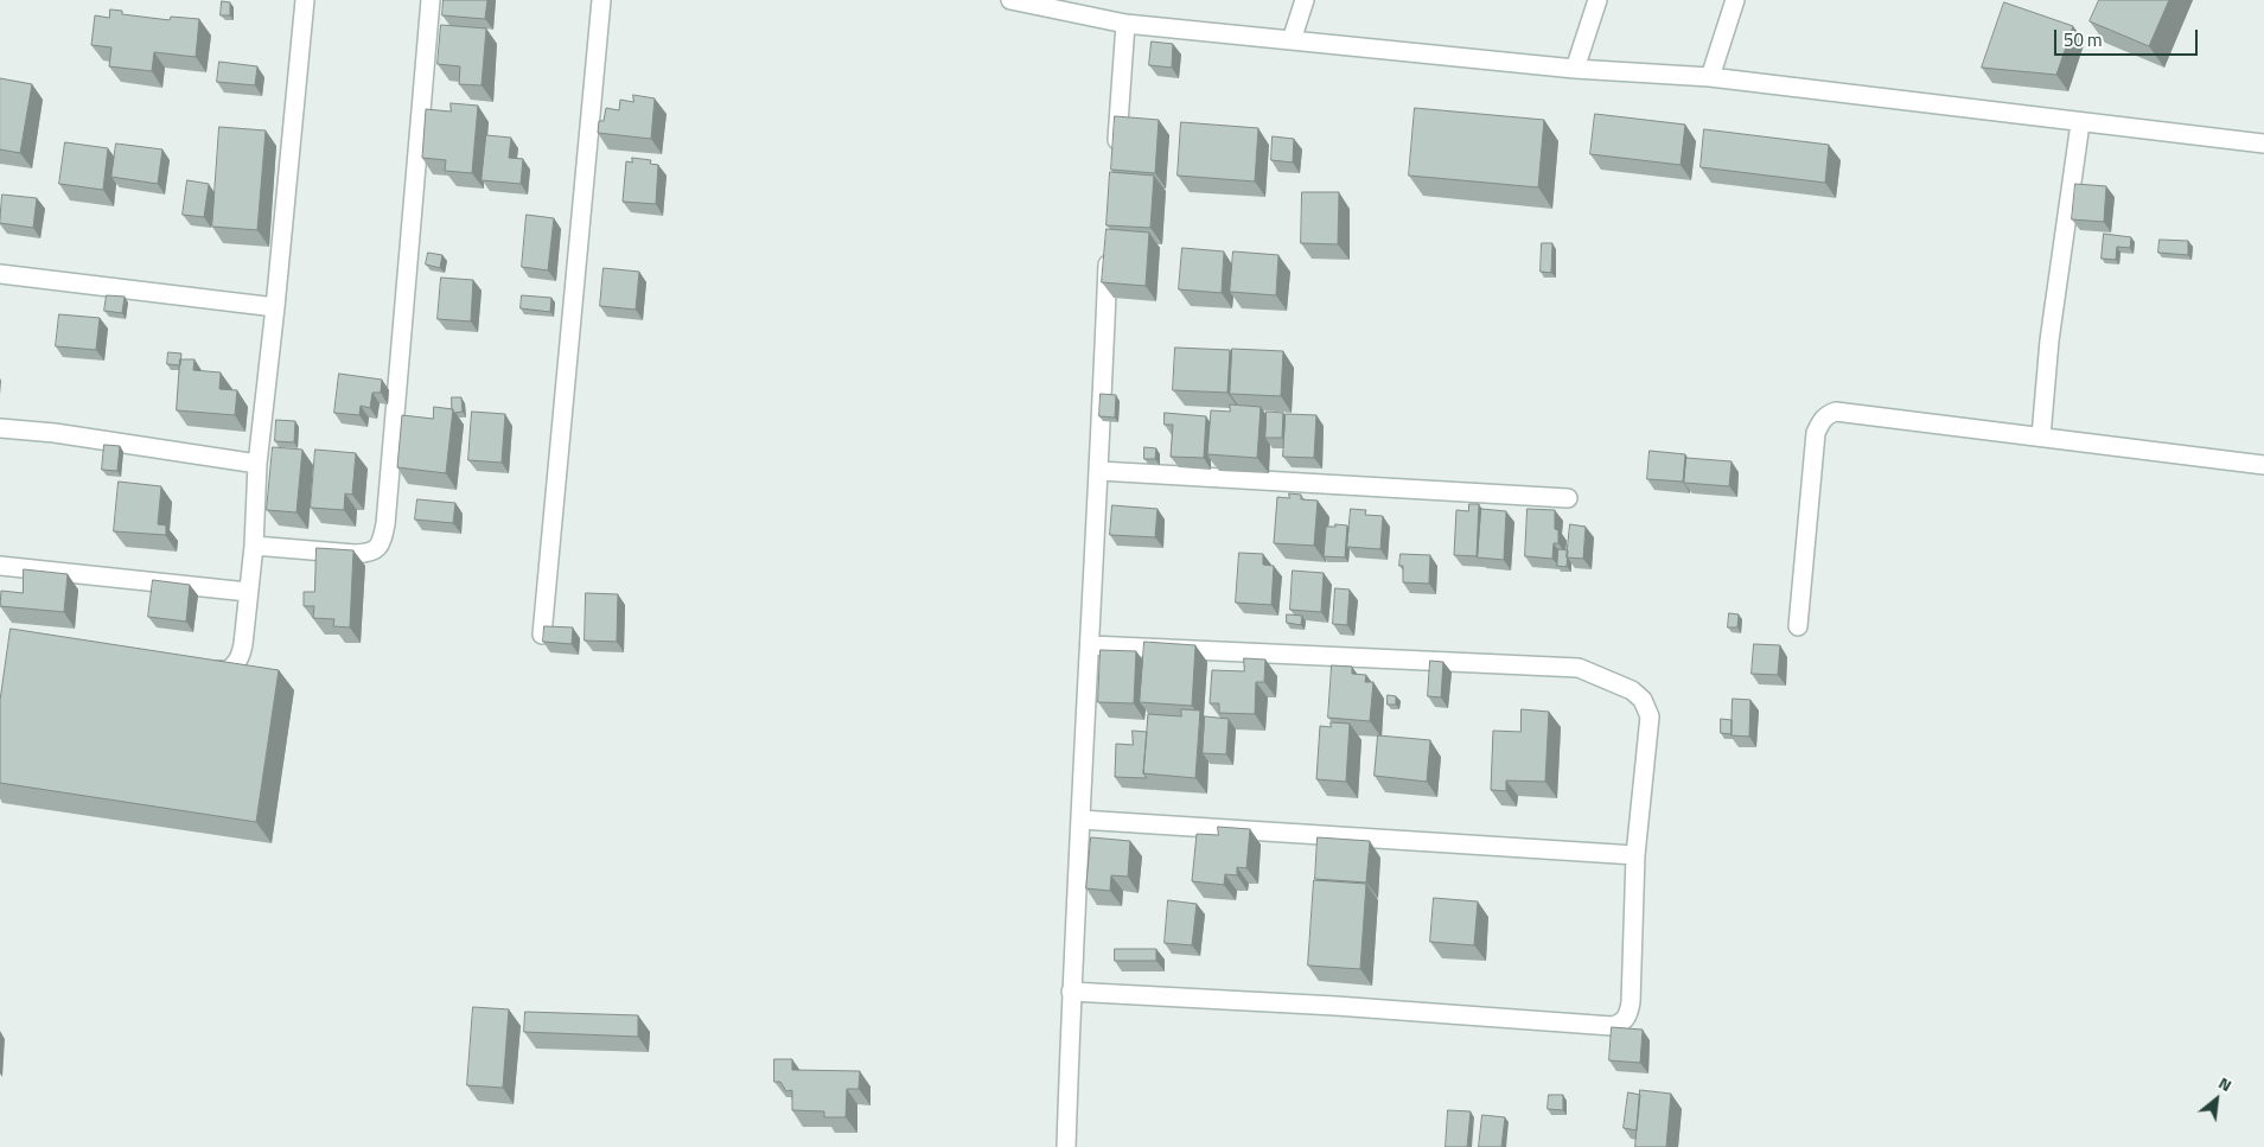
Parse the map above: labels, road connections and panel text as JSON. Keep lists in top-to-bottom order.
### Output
{
  "scale_bar": "50 m",
  "north": "top right"
}
